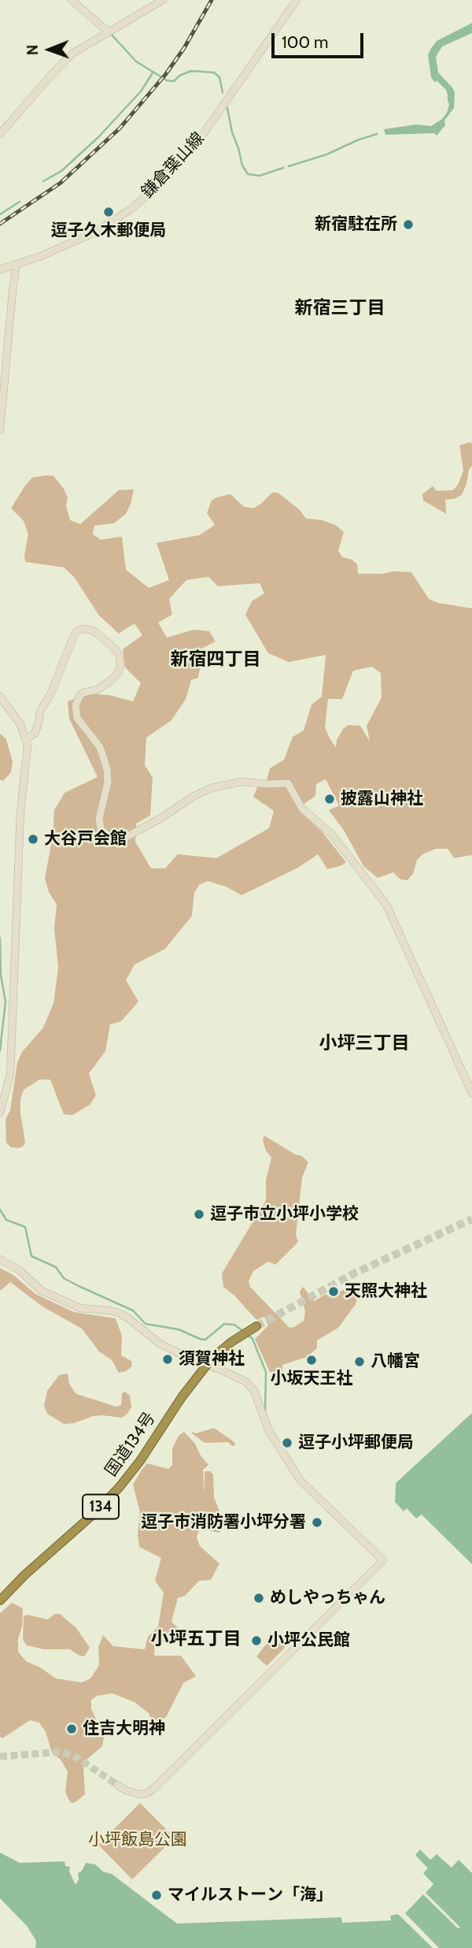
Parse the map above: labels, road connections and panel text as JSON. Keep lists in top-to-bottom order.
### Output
{
  "streets": {
    "highway": ["国道134号", "134"],
    "street": ["鎌倉葉山線"]
  },
  "districts": [
    "新宿三丁目",
    "新宿四丁目",
    "小坪三丁目",
    "小坪五丁目"
  ],
  "parks": ["小坪飯島公園"],
  "places": [
    "逗子久木郵便局",
    "新宿駐在所",
    "披露山神社",
    "大谷戸会館",
    "逗子市立小坪小学校",
    "天照大神社",
    "須賀神社",
    "小坂天王社",
    "八幡宮",
    "逗子小坪郵便局",
    "逗子市消防署小坪分署",
    "めしやっちゃん",
    "小坪公民館",
    "住吉大明神",
    "マイルストーン「海」"
  ],
  "scale_bar": "100 m",
  "north": "left"
}
